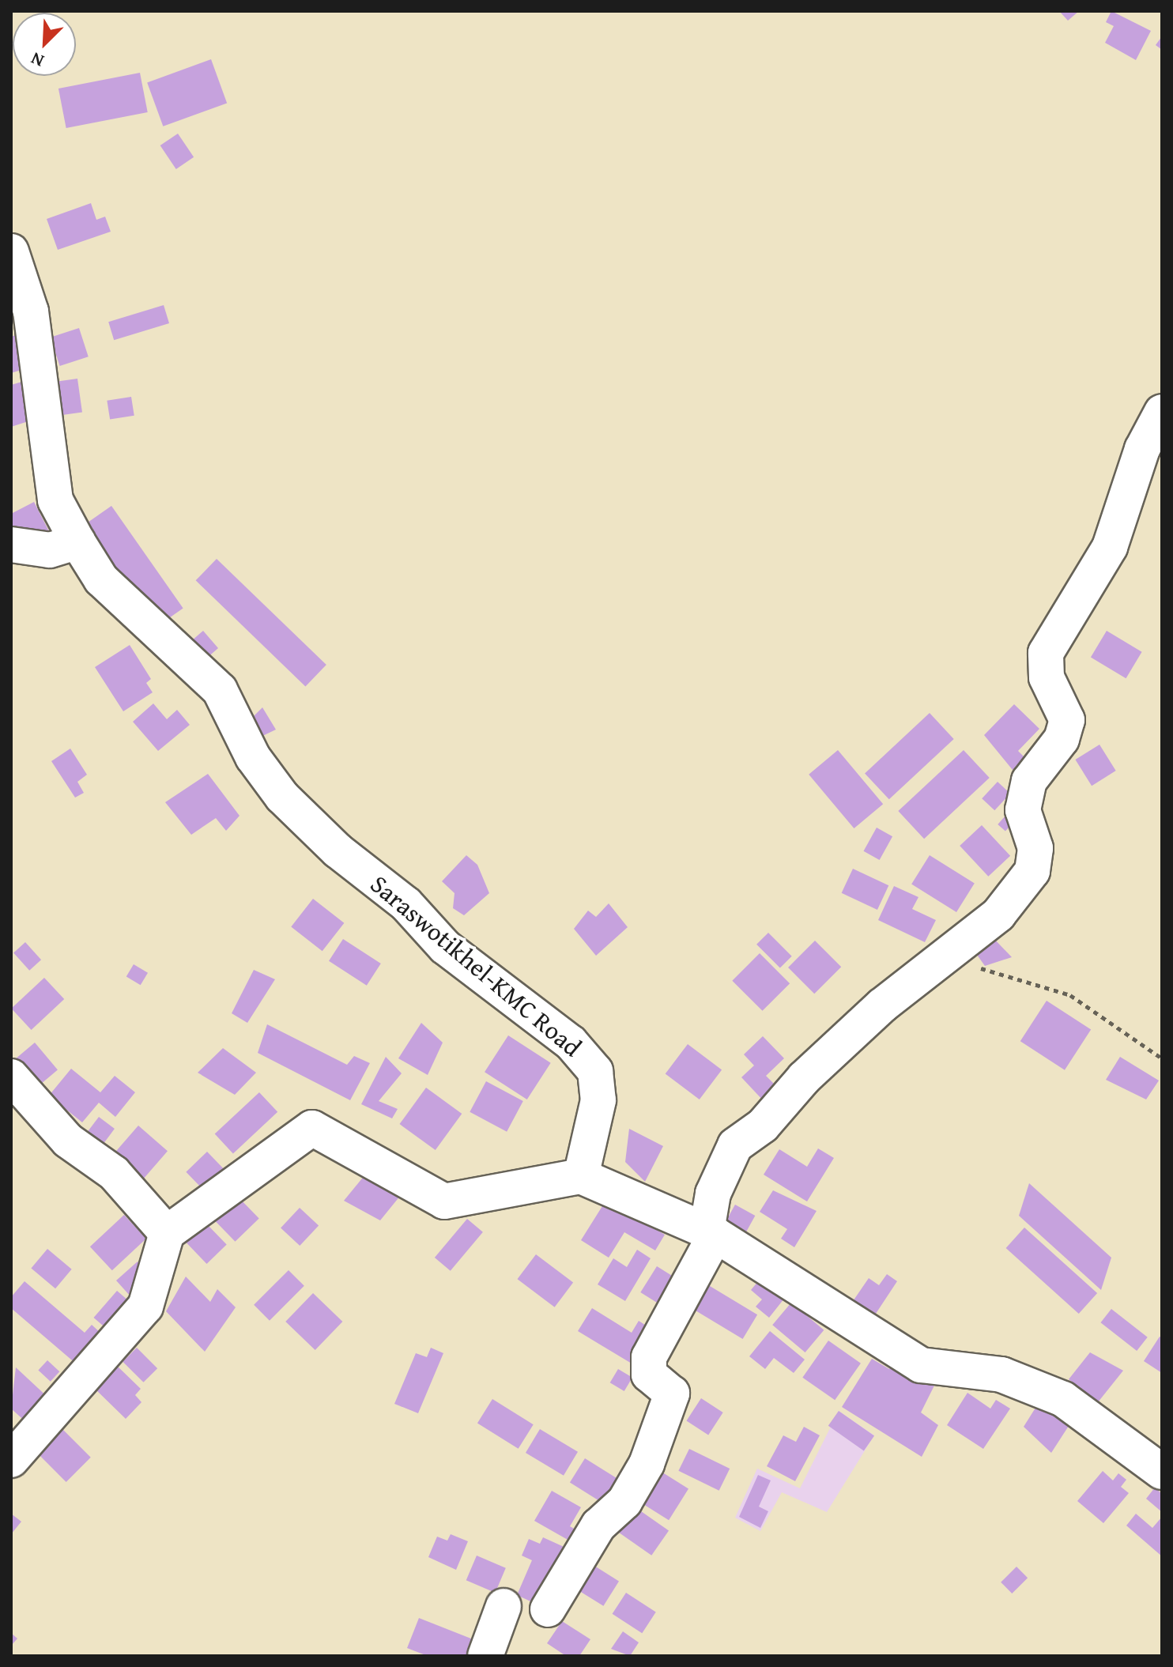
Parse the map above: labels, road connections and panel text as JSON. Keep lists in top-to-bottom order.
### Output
{
  "streets": {
    "street": ["Saraswotikhel-KMC Road"]
  },
  "north": "bottom left"
}
